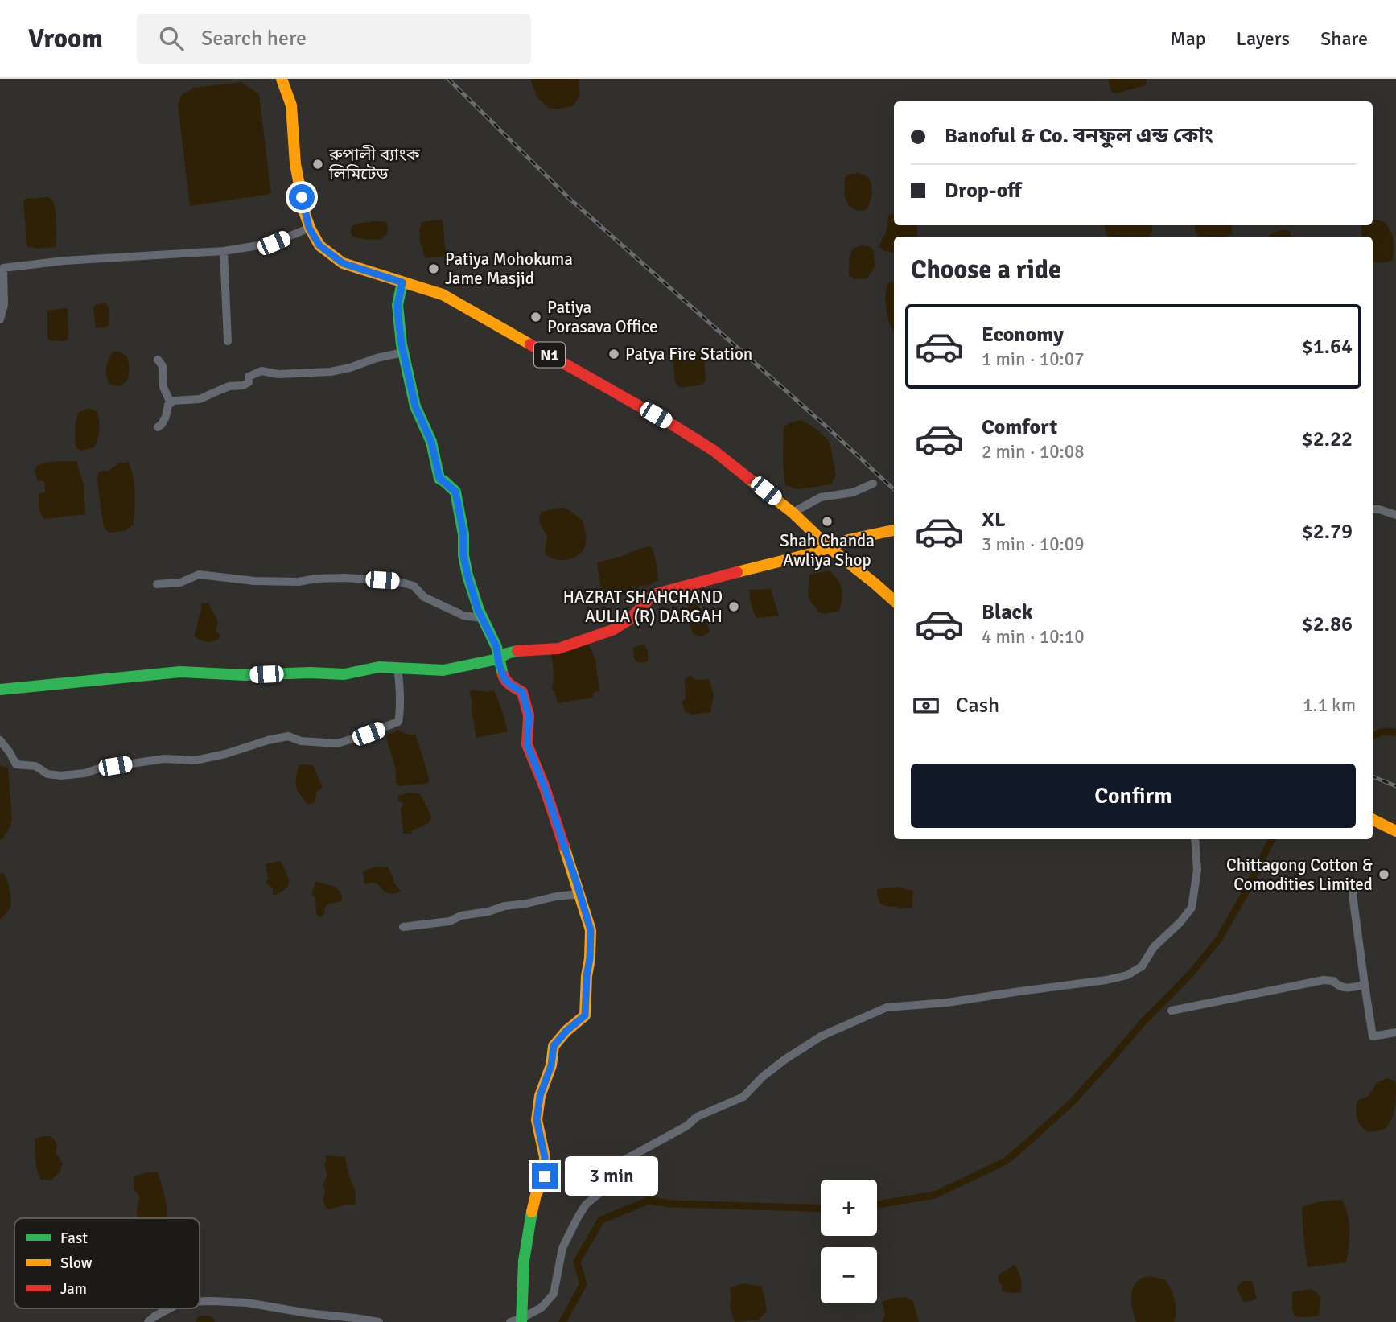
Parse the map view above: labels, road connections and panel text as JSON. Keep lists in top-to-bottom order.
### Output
{
  "streets": {
    "main road": ["N1"]
  },
  "places": [
    "রুপালী ব্যাংক লিমিটেড",
    "Patiya Mohokuma Jame Masjid",
    "Patiya Porasava Office",
    "Patya Fire Station",
    "Shah Chanda Awliya Shop",
    "HAZRAT SHAHCHAND AULIA (R) DARGAH",
    "Chittagong Cotton & Comodities Limited"
  ],
  "legend": ["Fast", "Slow", "Jam"],
  "page": {
    "header": "Vroom",
    "search": "Search here",
    "nav": ["Map", "Layers", "Share"],
    "banner": ["Banoful & Co. বনফুল এন্ড কোং", "Drop-off"],
    "heading": "Choose a ride",
    "list": [
      {
        "name": "Economy",
        "note": "1 min · 10:07",
        "value": "$1.64"
      },
      {
        "name": "Comfort",
        "note": "2 min · 10:08",
        "value": "$2.22"
      },
      {
        "name": "XL",
        "note": "3 min · 10:09",
        "value": "$2.79"
      },
      {
        "name": "Black",
        "note": "4 min · 10:10",
        "value": "$2.86"
      }
    ],
    "pay": ["Cash", "1.1 km"],
    "buttons": "Confirm",
    "bubble": "3 min",
    "map_buttons": ["+", "−"]
  }
}
